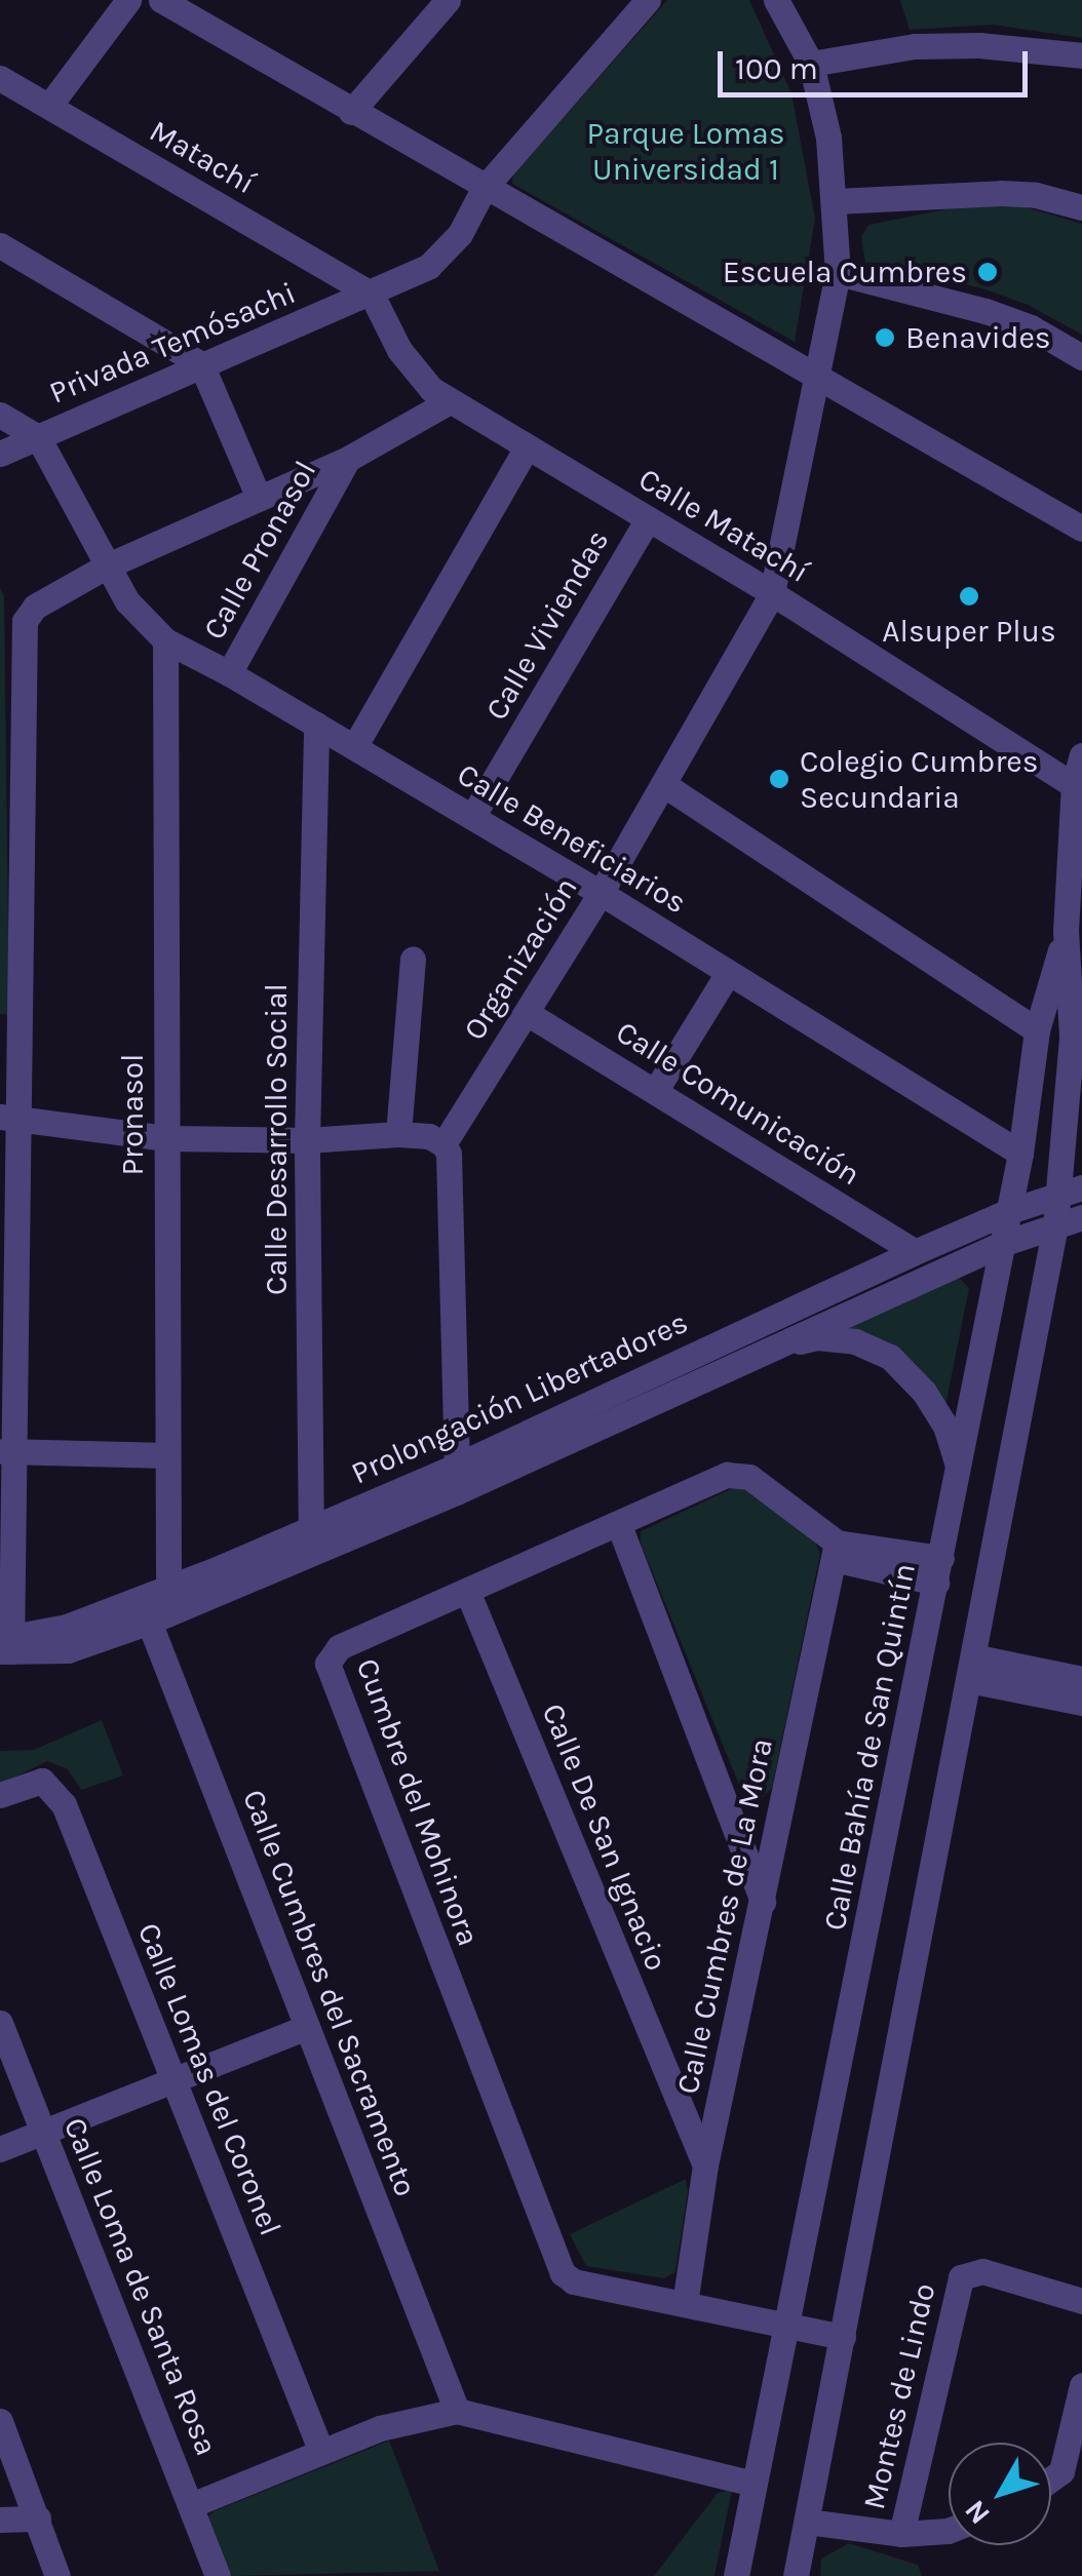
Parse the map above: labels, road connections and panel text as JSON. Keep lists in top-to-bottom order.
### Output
{
  "streets": {
    "street": [
      "Matachí",
      "Privada Temósachi",
      "Calle Matachí",
      "Calle Pronasol",
      "Calle Viviendas",
      "Calle Beneficiarios",
      "Organización",
      "Calle Comunicación",
      "Pronasol",
      "Calle Desarrollo Social",
      "Prolongación Libertadores",
      "Calle Bahía de San Quintín",
      "Cumbre del Mohinora",
      "Calle De San Ignacio",
      "Calle Cumbres de La Mora",
      "Calle Cumbres del Sacramento",
      "Calle Lomas del Coronel",
      "Calle Loma de Santa Rosa",
      "Montes de Lindo"
    ]
  },
  "crossings": [
    ["Matachí", "Privada Temósachi"],
    ["Matachí", "Calle Matachí"],
    ["Privada Temósachi", "Calle Matachí"],
    ["Privada Temósachi", "Calle Beneficiarios"],
    ["Calle Matachí", "Calle Viviendas"],
    ["Calle Matachí", "Organización"],
    ["Calle Matachí", "Calle Bahía de San Quintín"],
    ["Calle Pronasol", "Calle Beneficiarios"],
    ["Calle Viviendas", "Calle Beneficiarios"],
    ["Calle Beneficiarios", "Organización"],
    ["Calle Beneficiarios", "Pronasol"],
    ["Calle Beneficiarios", "Calle Desarrollo Social"],
    ["Calle Beneficiarios", "Calle Bahía de San Quintín"],
    ["Organización", "Calle Comunicación"],
    ["Calle Comunicación", "Prolongación Libertadores"],
    ["Pronasol", "Prolongación Libertadores"],
    ["Calle Desarrollo Social", "Prolongación Libertadores"],
    ["Prolongación Libertadores", "Calle Bahía de San Quintín"],
    ["Prolongación Libertadores", "Calle Cumbres del Sacramento"],
    ["Calle Bahía de San Quintín", "Cumbre del Mohinora"],
    ["Calle Bahía de San Quintín", "Montes de Lindo"],
    ["Cumbre del Mohinora", "Calle De San Ignacio"],
    ["Cumbre del Mohinora", "Calle Cumbres de La Mora"],
    ["Calle De San Ignacio", "Calle Cumbres de La Mora"]
  ],
  "parks": ["Parque Lomas Universidad 1"],
  "places": [
    "Escuela Cumbres",
    "Benavides",
    "Alsuper Plus",
    "Colegio Cumbres Secundaria"
  ],
  "scale_bar": "100 m",
  "north": "bottom left"
}
